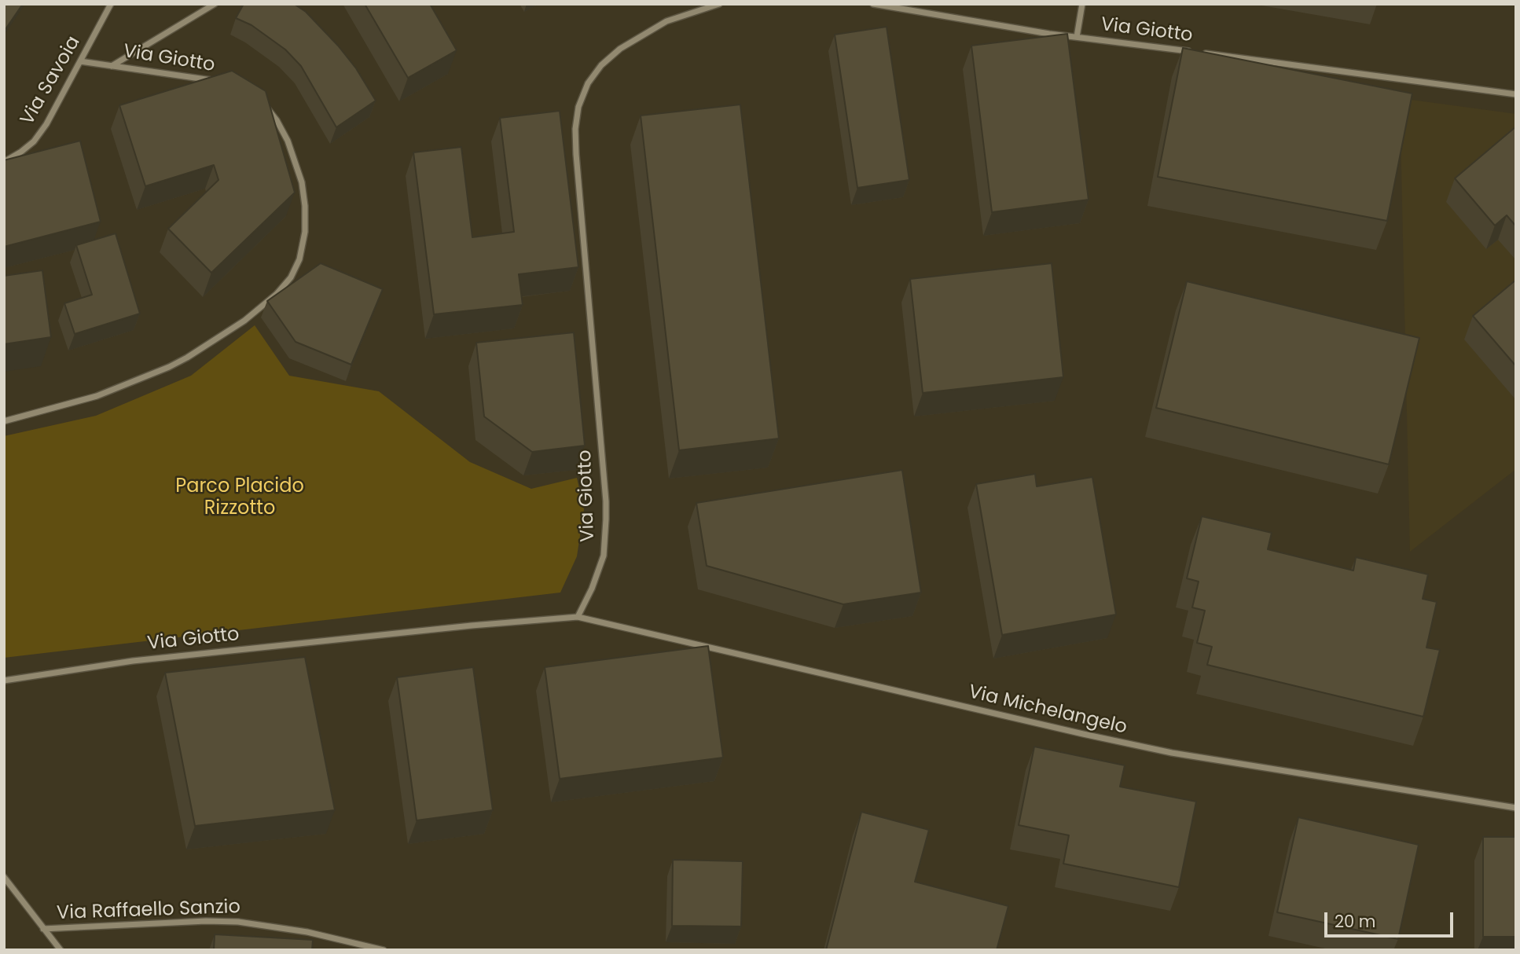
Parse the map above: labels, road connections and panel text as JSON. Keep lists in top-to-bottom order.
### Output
{
  "streets": {
    "street": [
      "Via Giotto",
      "Via Savoia",
      "Via Michelangelo",
      "Via Raffaello Sanzio"
    ]
  },
  "crossings": [
    ["Via Giotto", "Via Savoia"],
    ["Via Giotto", "Via Michelangelo"]
  ],
  "parks": ["Parco Placido Rizzotto"],
  "scale_bar": "20 m"
}
